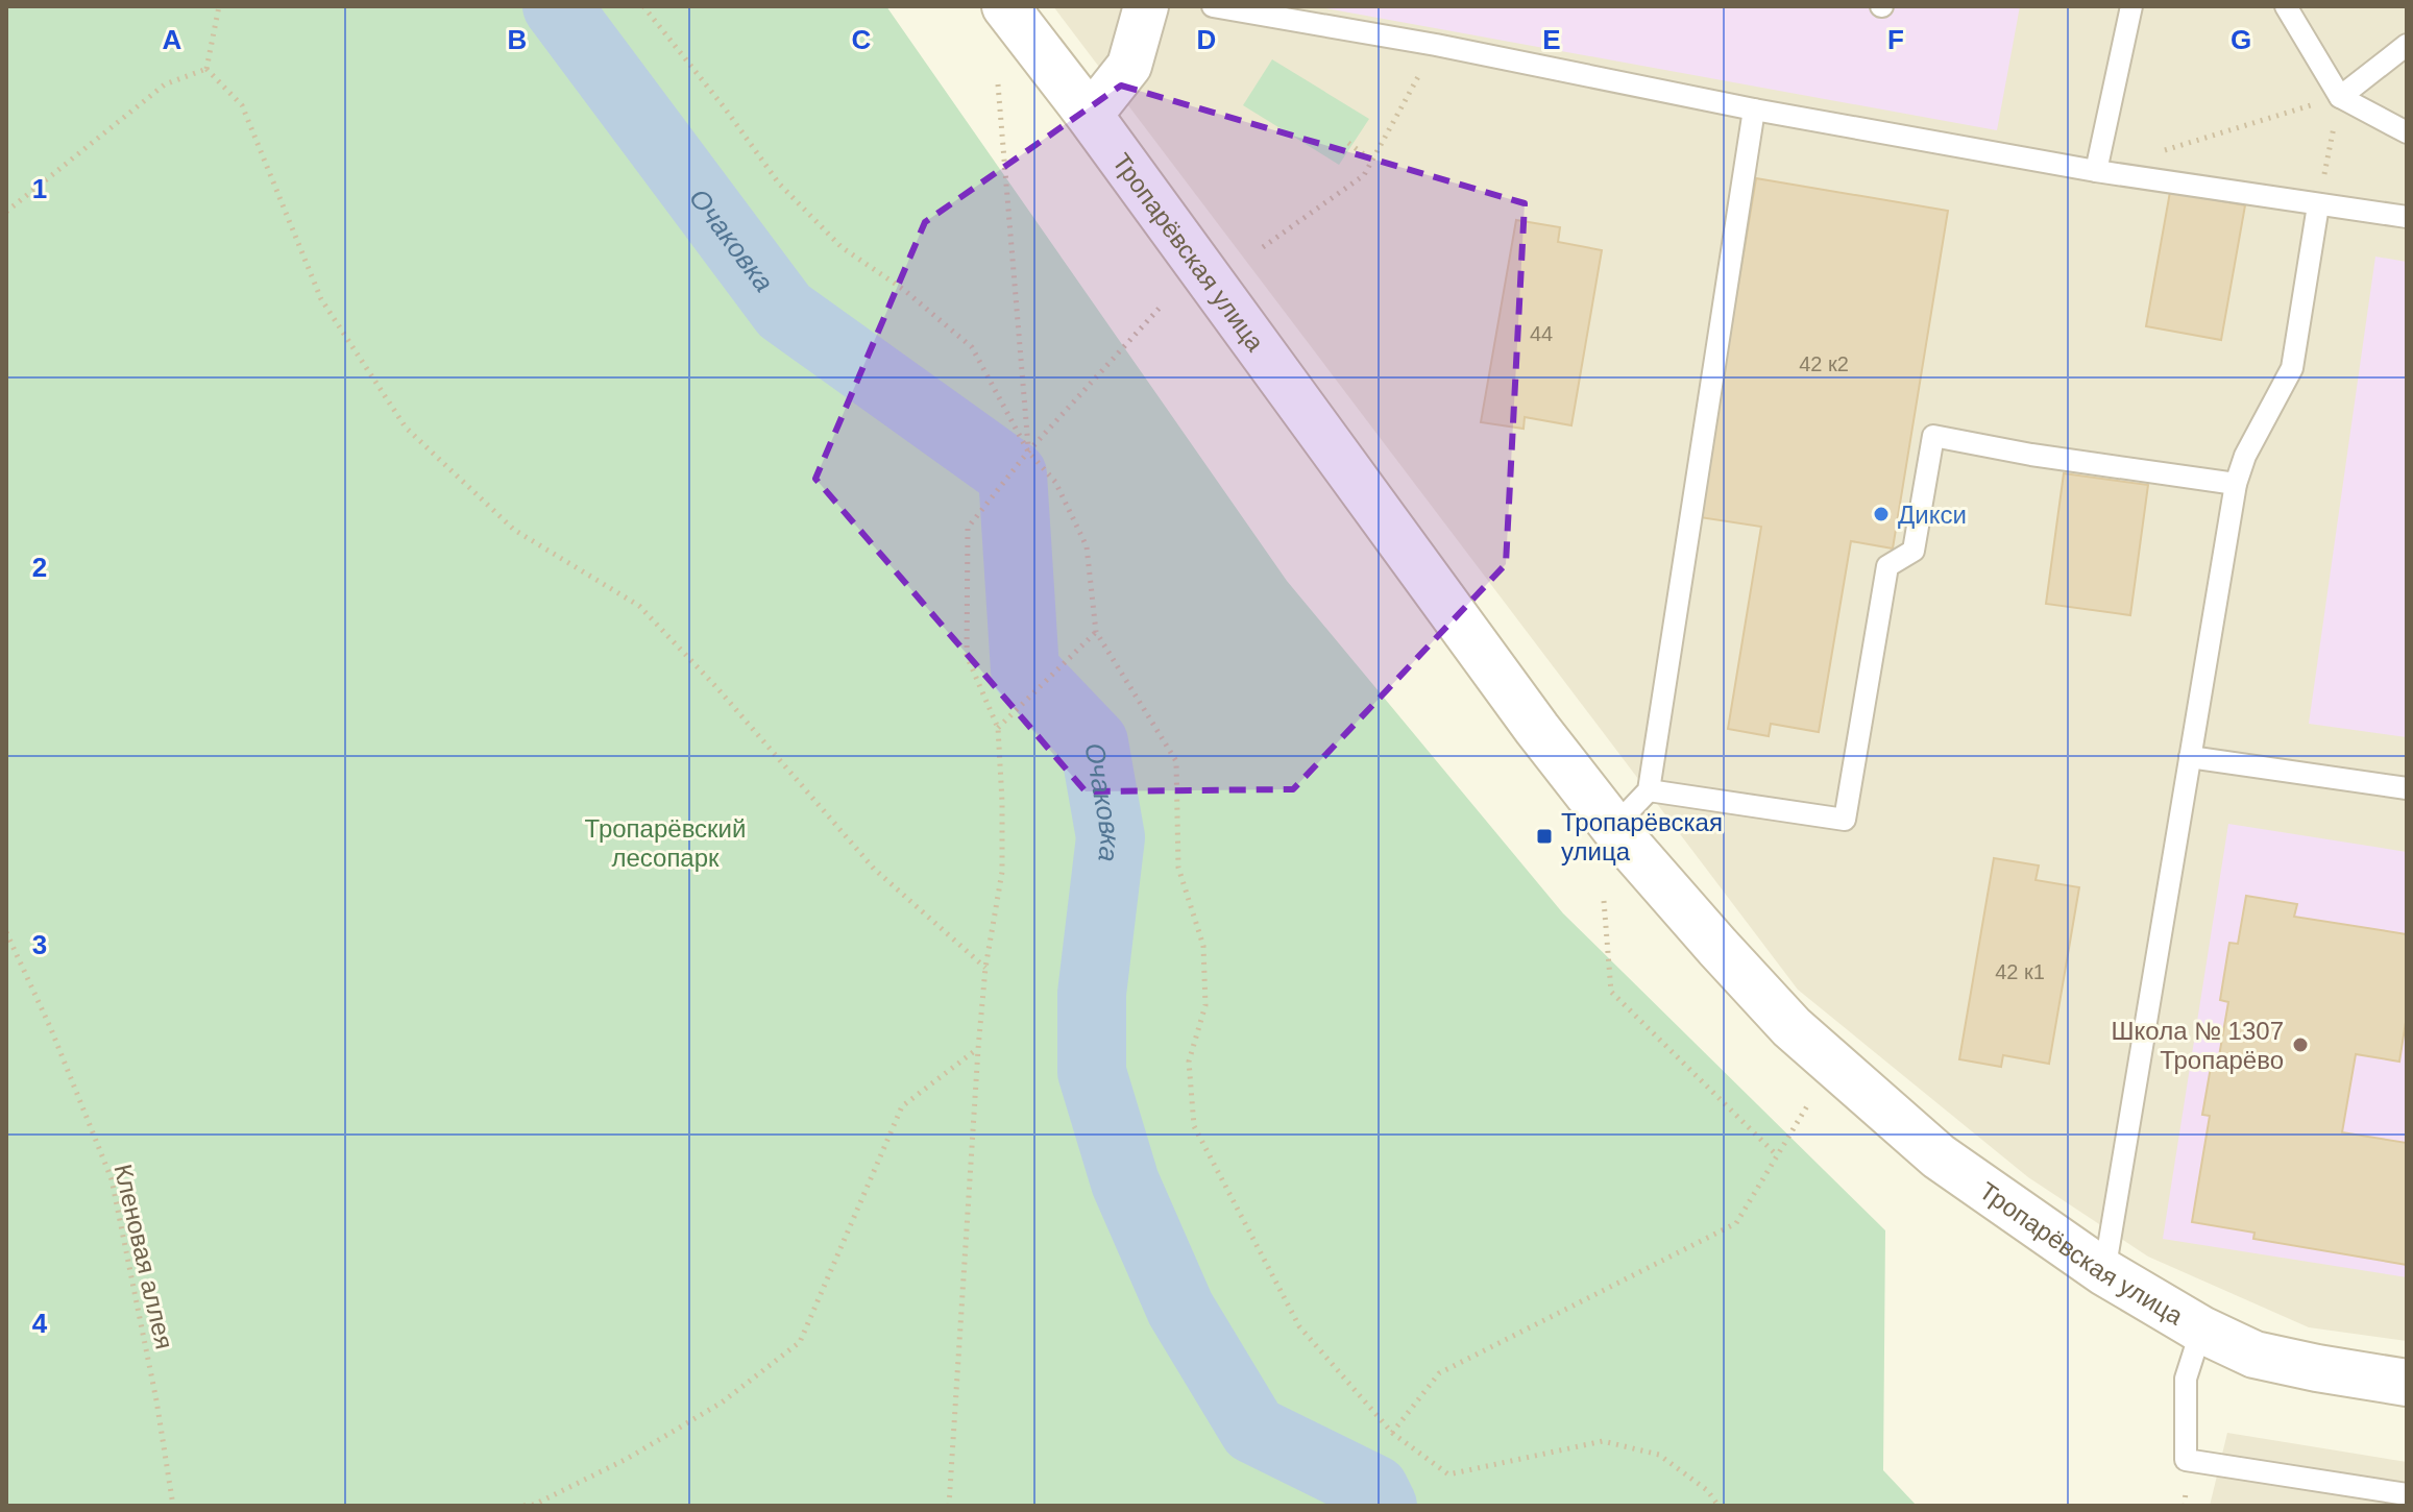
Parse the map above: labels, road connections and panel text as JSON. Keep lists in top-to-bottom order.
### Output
{
  "streets": {
    "street": ["Тропарёвская улица"],
    "path": ["Кленовая аллея"]
  },
  "water": ["Очаковка"],
  "parks": ["Тропарёвский лесопарк"],
  "places": {
    "other": ["Дикси", "Школа № 1307 Тропарёво"],
    "transit": ["Тропарёвская улица"]
  },
  "house_numbers": ["44", "42 к2", "42 к1"],
  "grid": {
    "columns": [
      "A",
      "B",
      "C",
      "D",
      "E",
      "F",
      "G"
    ],
    "rows": [
      "1",
      "2",
      "3",
      "4"
    ]
  }
}
